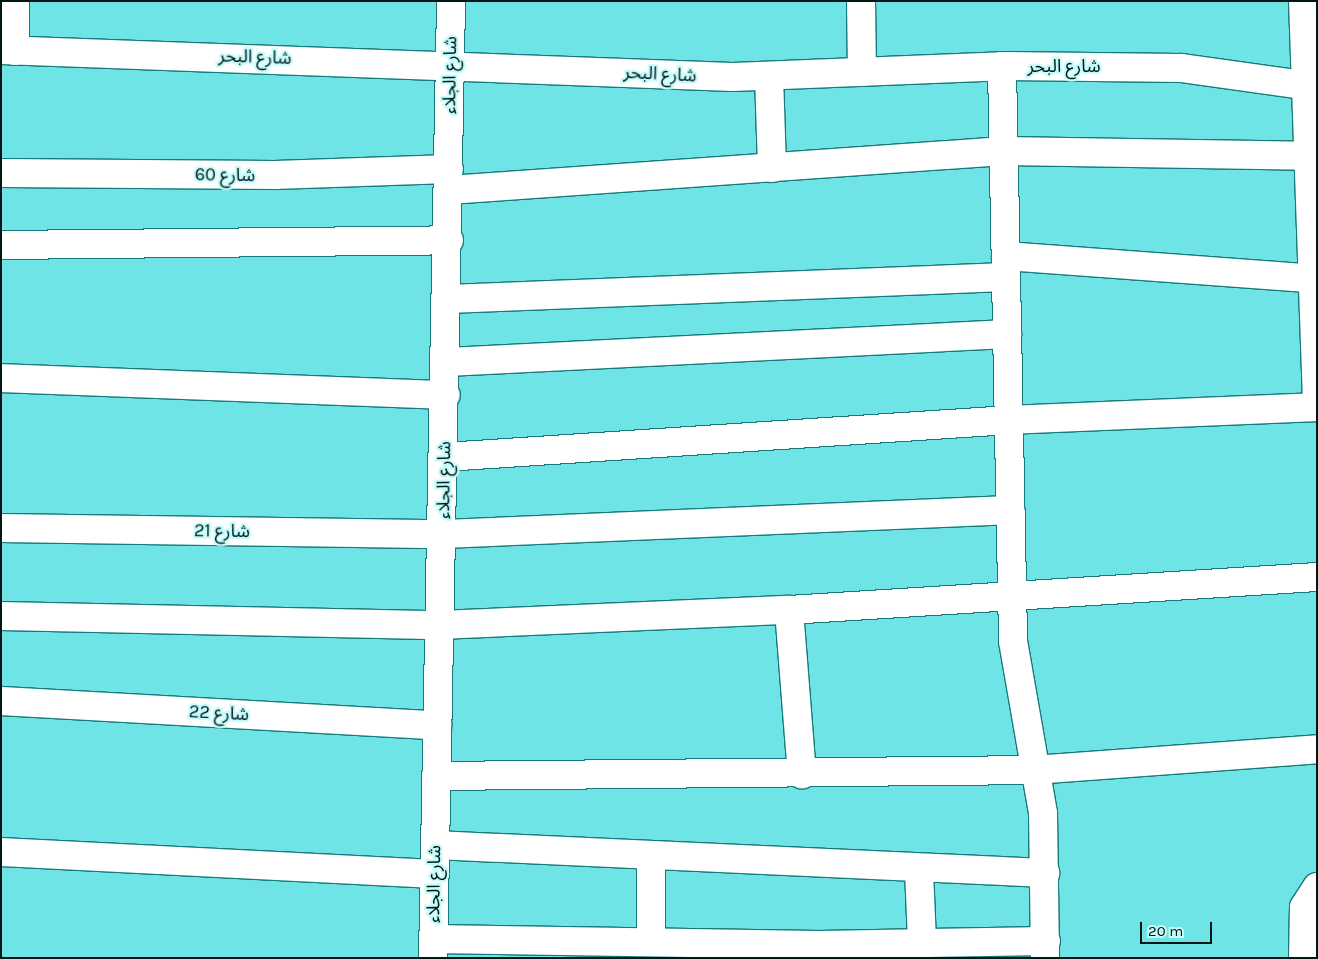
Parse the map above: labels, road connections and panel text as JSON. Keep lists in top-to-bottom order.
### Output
{
  "streets": {
    "street": [
      "شارع البحر",
      "شارع الجلاء",
      "شارع 60",
      "شارع 21",
      "شارع 22"
    ]
  },
  "crossings": [
    ["شارع البحر", "شارع الجلاء"],
    ["شارع الجلاء", "شارع 60"],
    ["شارع الجلاء", "شارع 21"],
    ["شارع الجلاء", "شارع 22"]
  ],
  "scale_bar": "20 m"
}
